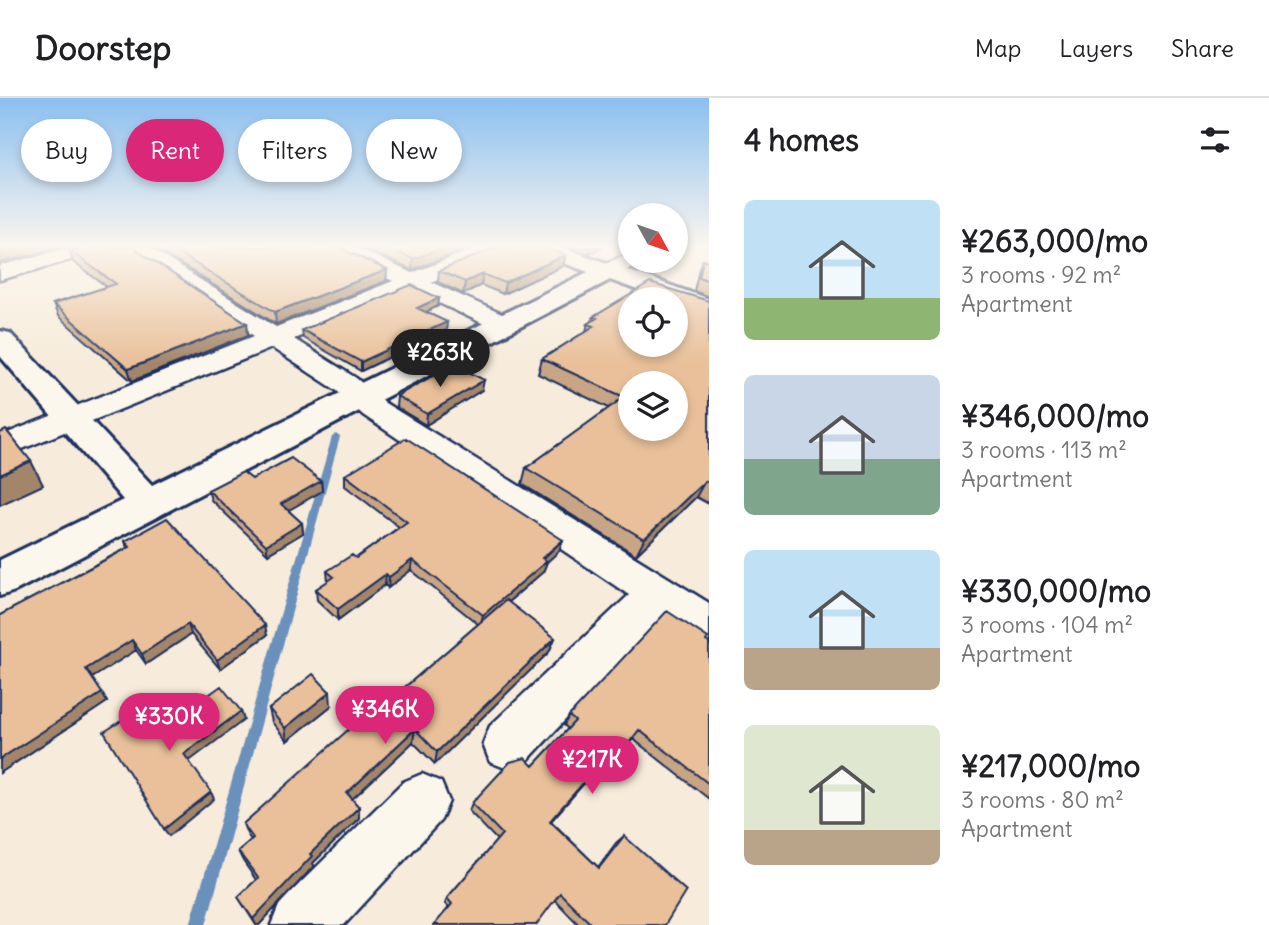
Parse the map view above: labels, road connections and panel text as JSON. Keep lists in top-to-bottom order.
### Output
{
  "north": "bottom right",
  "page": {
    "header": "Doorstep",
    "nav": ["Map", "Layers", "Share"],
    "heading": "4 homes",
    "chip": [
      "Buy",
      "Rent",
      "Filters",
      "New"
    ],
    "list": [
      {
        "name": "¥263,000/mo",
        "note": "3 rooms · 92 m² · Apartment"
      },
      {
        "name": "¥346,000/mo",
        "note": "3 rooms · 113 m² · Apartment"
      },
      {
        "name": "¥330,000/mo",
        "note": "3 rooms · 104 m² · Apartment"
      },
      {
        "name": "¥217,000/mo",
        "note": "3 rooms · 80 m² · Apartment"
      }
    ],
    "price": [
      "¥263K",
      "¥346K",
      "¥330K",
      "¥217K"
    ]
  }
}
